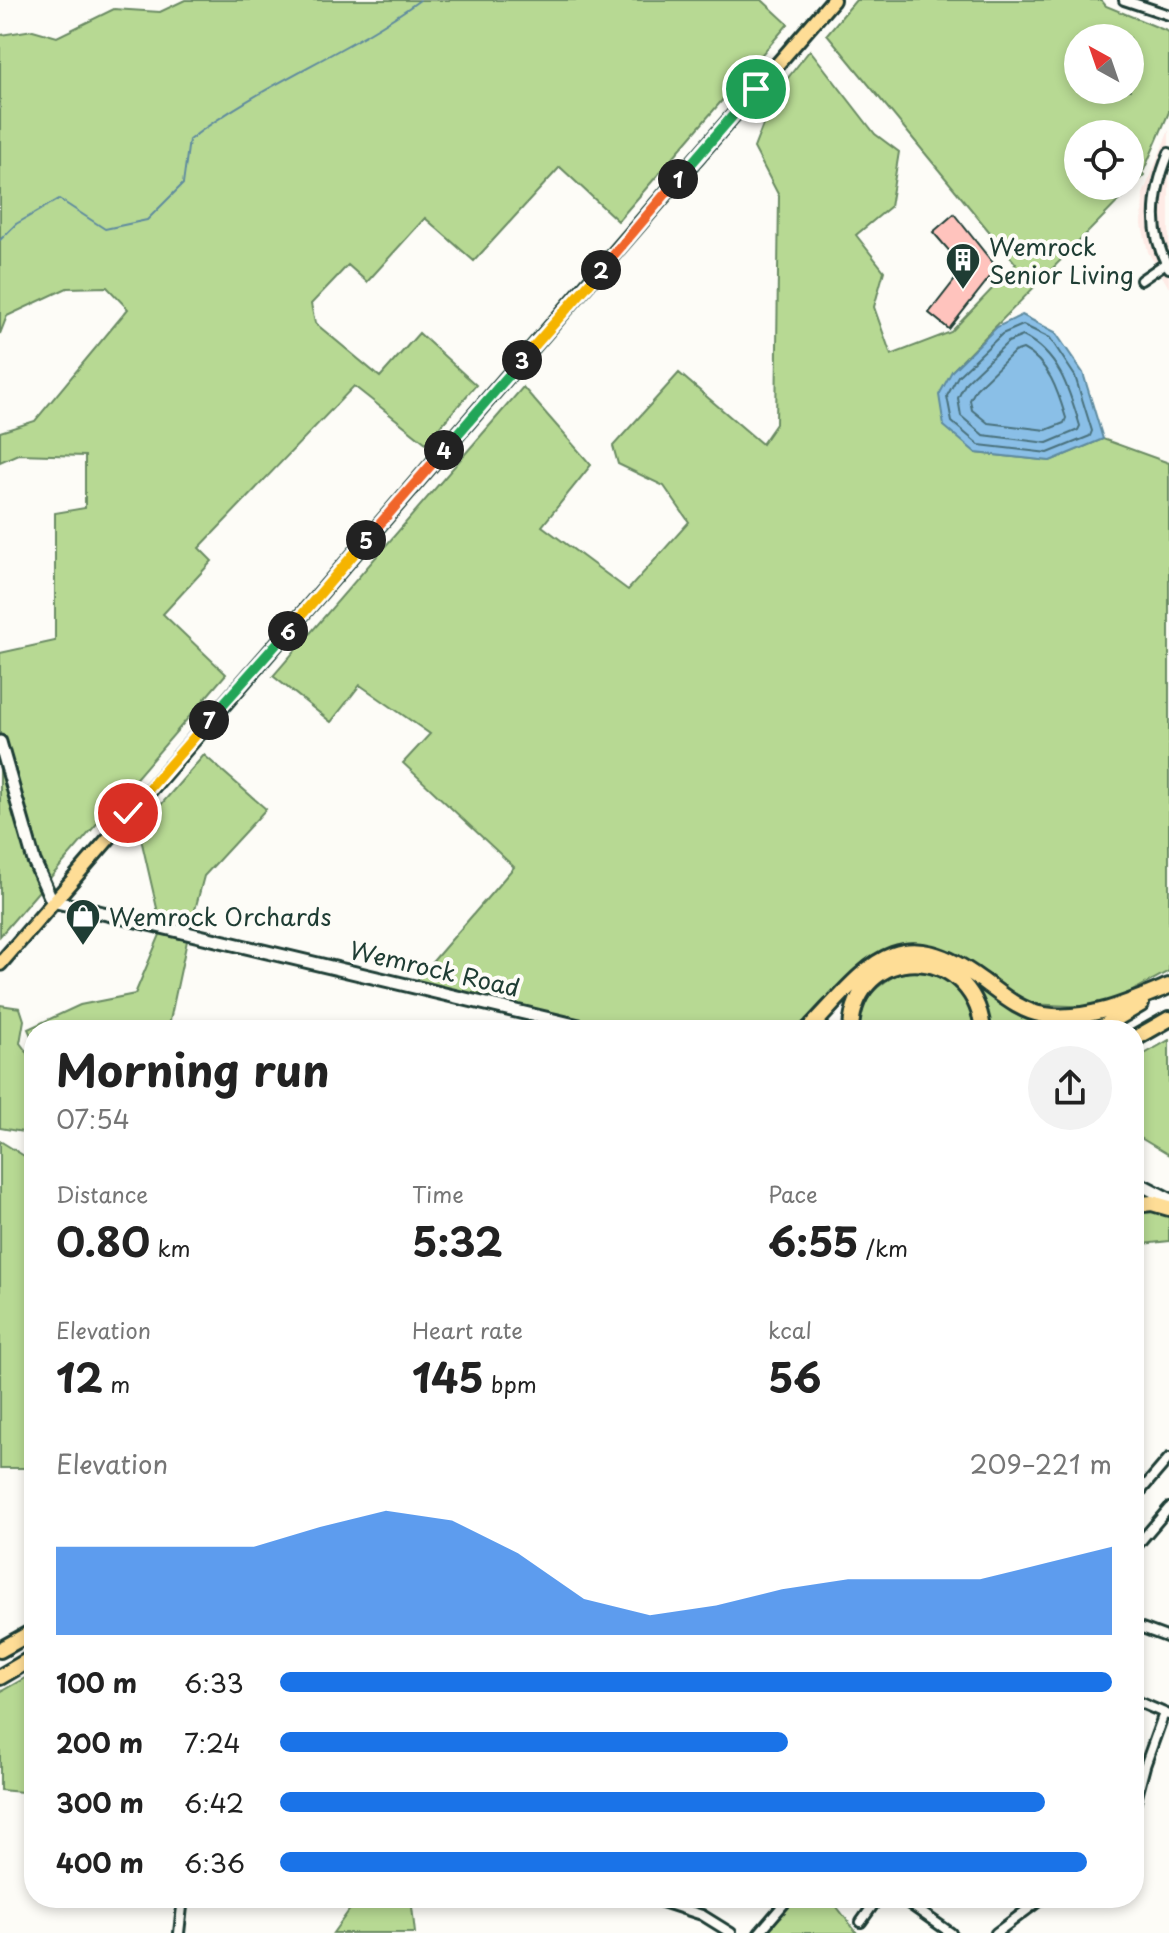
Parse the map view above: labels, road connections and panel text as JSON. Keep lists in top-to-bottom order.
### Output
{
  "streets": {
    "street": ["Wemrock Road"]
  },
  "places": {
    "building": ["Wemrock Senior Living"],
    "shop": ["Wemrock Orchards"]
  },
  "north": "top left",
  "page": {
    "pins": [
      "1",
      "2",
      "3",
      "4",
      "5",
      "6",
      "7"
    ],
    "heading": ["Morning run", "07:54"],
    "stats": [
      ["Distance", "0.80 km"],
      ["Time", "5:32"],
      ["Pace", "6:55 /km"],
      ["Elevation", "12 m"],
      ["Heart rate", "145 bpm"],
      ["kcal", "56"]
    ],
    "chart": ["Elevation", "209–221 m"],
    "list": [
      {
        "name": "100 m",
        "note": "6:33"
      },
      {
        "name": "200 m",
        "note": "7:24"
      },
      {
        "name": "300 m",
        "note": "6:42"
      },
      {
        "name": "400 m",
        "note": "6:36"
      }
    ]
  }
}
